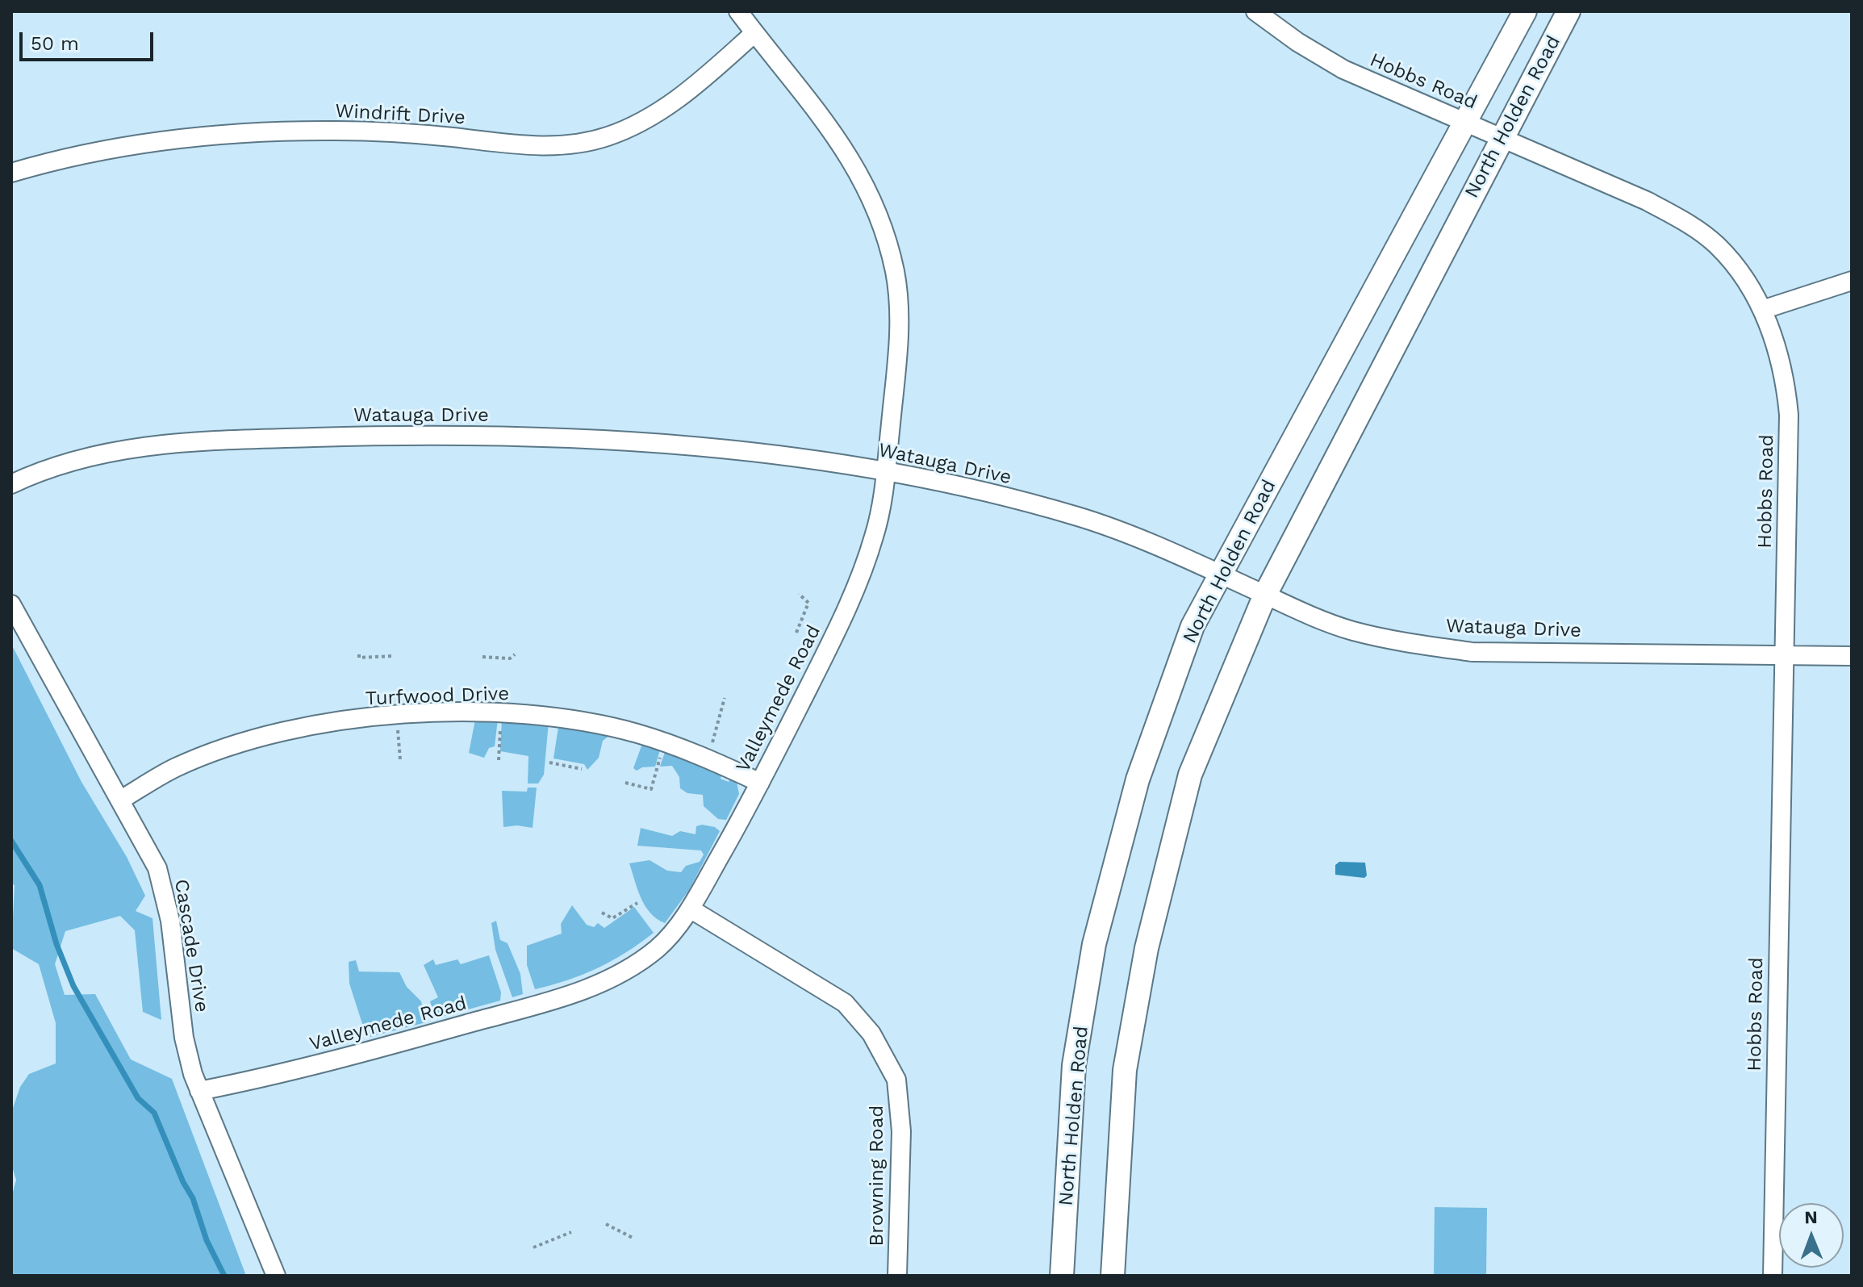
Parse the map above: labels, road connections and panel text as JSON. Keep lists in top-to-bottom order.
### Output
{
  "streets": {
    "main road": ["North Holden Road"],
    "street": [
      "Hobbs Road",
      "Windrift Drive",
      "Watauga Drive",
      "Turfwood Drive",
      "Valleymede Road",
      "Cascade Drive",
      "Browning Road"
    ]
  },
  "crossings": [
    ["Hobbs Road", "North Holden Road"],
    ["Hobbs Road", "Watauga Drive"],
    ["Windrift Drive", "Valleymede Road"],
    ["North Holden Road", "Watauga Drive"],
    ["Watauga Drive", "Valleymede Road"],
    ["Turfwood Drive", "Valleymede Road"],
    ["Turfwood Drive", "Cascade Drive"],
    ["Valleymede Road", "Cascade Drive"],
    ["Valleymede Road", "Browning Road"]
  ],
  "scale_bar": "50 m",
  "north": "top"
}
